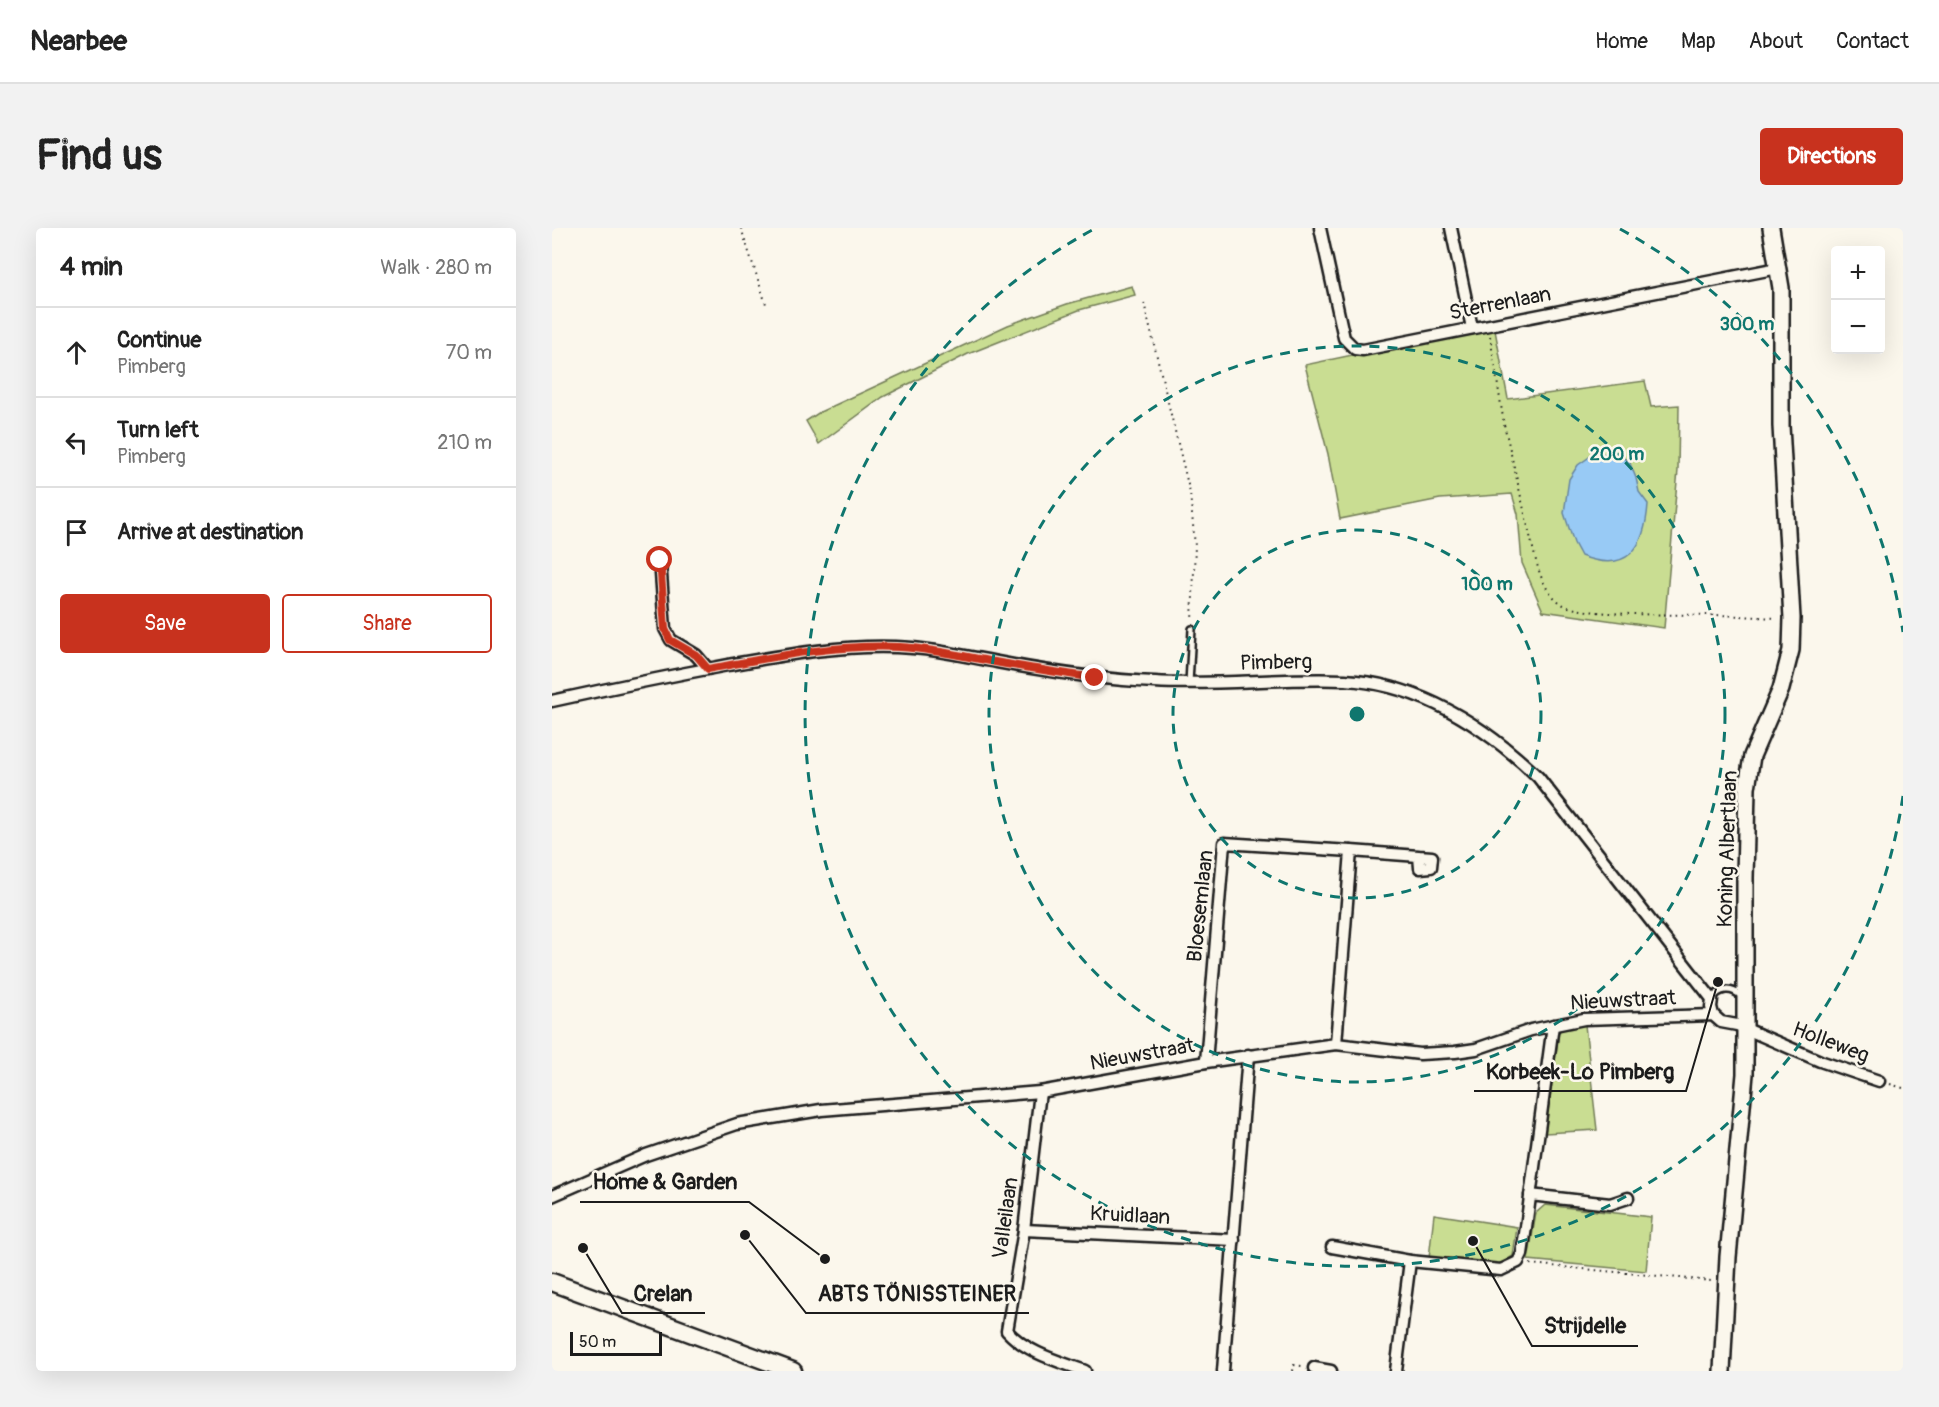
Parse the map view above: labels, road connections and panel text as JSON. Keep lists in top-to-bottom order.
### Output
{
  "streets": {
    "street": [
      "Sterrenlaan",
      "Pimberg",
      "Koning Albertlaan",
      "Bloesemlaan",
      "Nieuwstraat",
      "Holleweg",
      "Kruidlaan",
      "Valleilaan"
    ]
  },
  "crossings": [
    ["Sterrenlaan", "Koning Albertlaan"],
    ["Koning Albertlaan", "Nieuwstraat"],
    ["Koning Albertlaan", "Holleweg"],
    ["Bloesemlaan", "Nieuwstraat"],
    ["Nieuwstraat", "Holleweg"],
    ["Nieuwstraat", "Valleilaan"],
    ["Kruidlaan", "Valleilaan"]
  ],
  "places": [
    "Korbeek-Lo Pimberg",
    "ABTS TÖNISSTEINER",
    "Strijdelle",
    "Crelan",
    "Home & Garden"
  ],
  "scale_bar": "50 m",
  "page": {
    "header": "Nearbee",
    "nav": [
      "Home",
      "Map",
      "About",
      "Contact"
    ],
    "buttons": [
      "Directions",
      ["Save", "Share"]
    ],
    "title": "Find us",
    "heading": ["4 min", "Walk · 280 m"],
    "map_buttons": ["+", "−"],
    "list": [
      ["Continue", "Pimberg", "70 m"],
      ["Turn left", "Pimberg", "210 m"],
      "Arrive at destination"
    ],
    "scale": "50 m"
  },
  "rings": ["300 m", "200 m", "100 m"]
}
